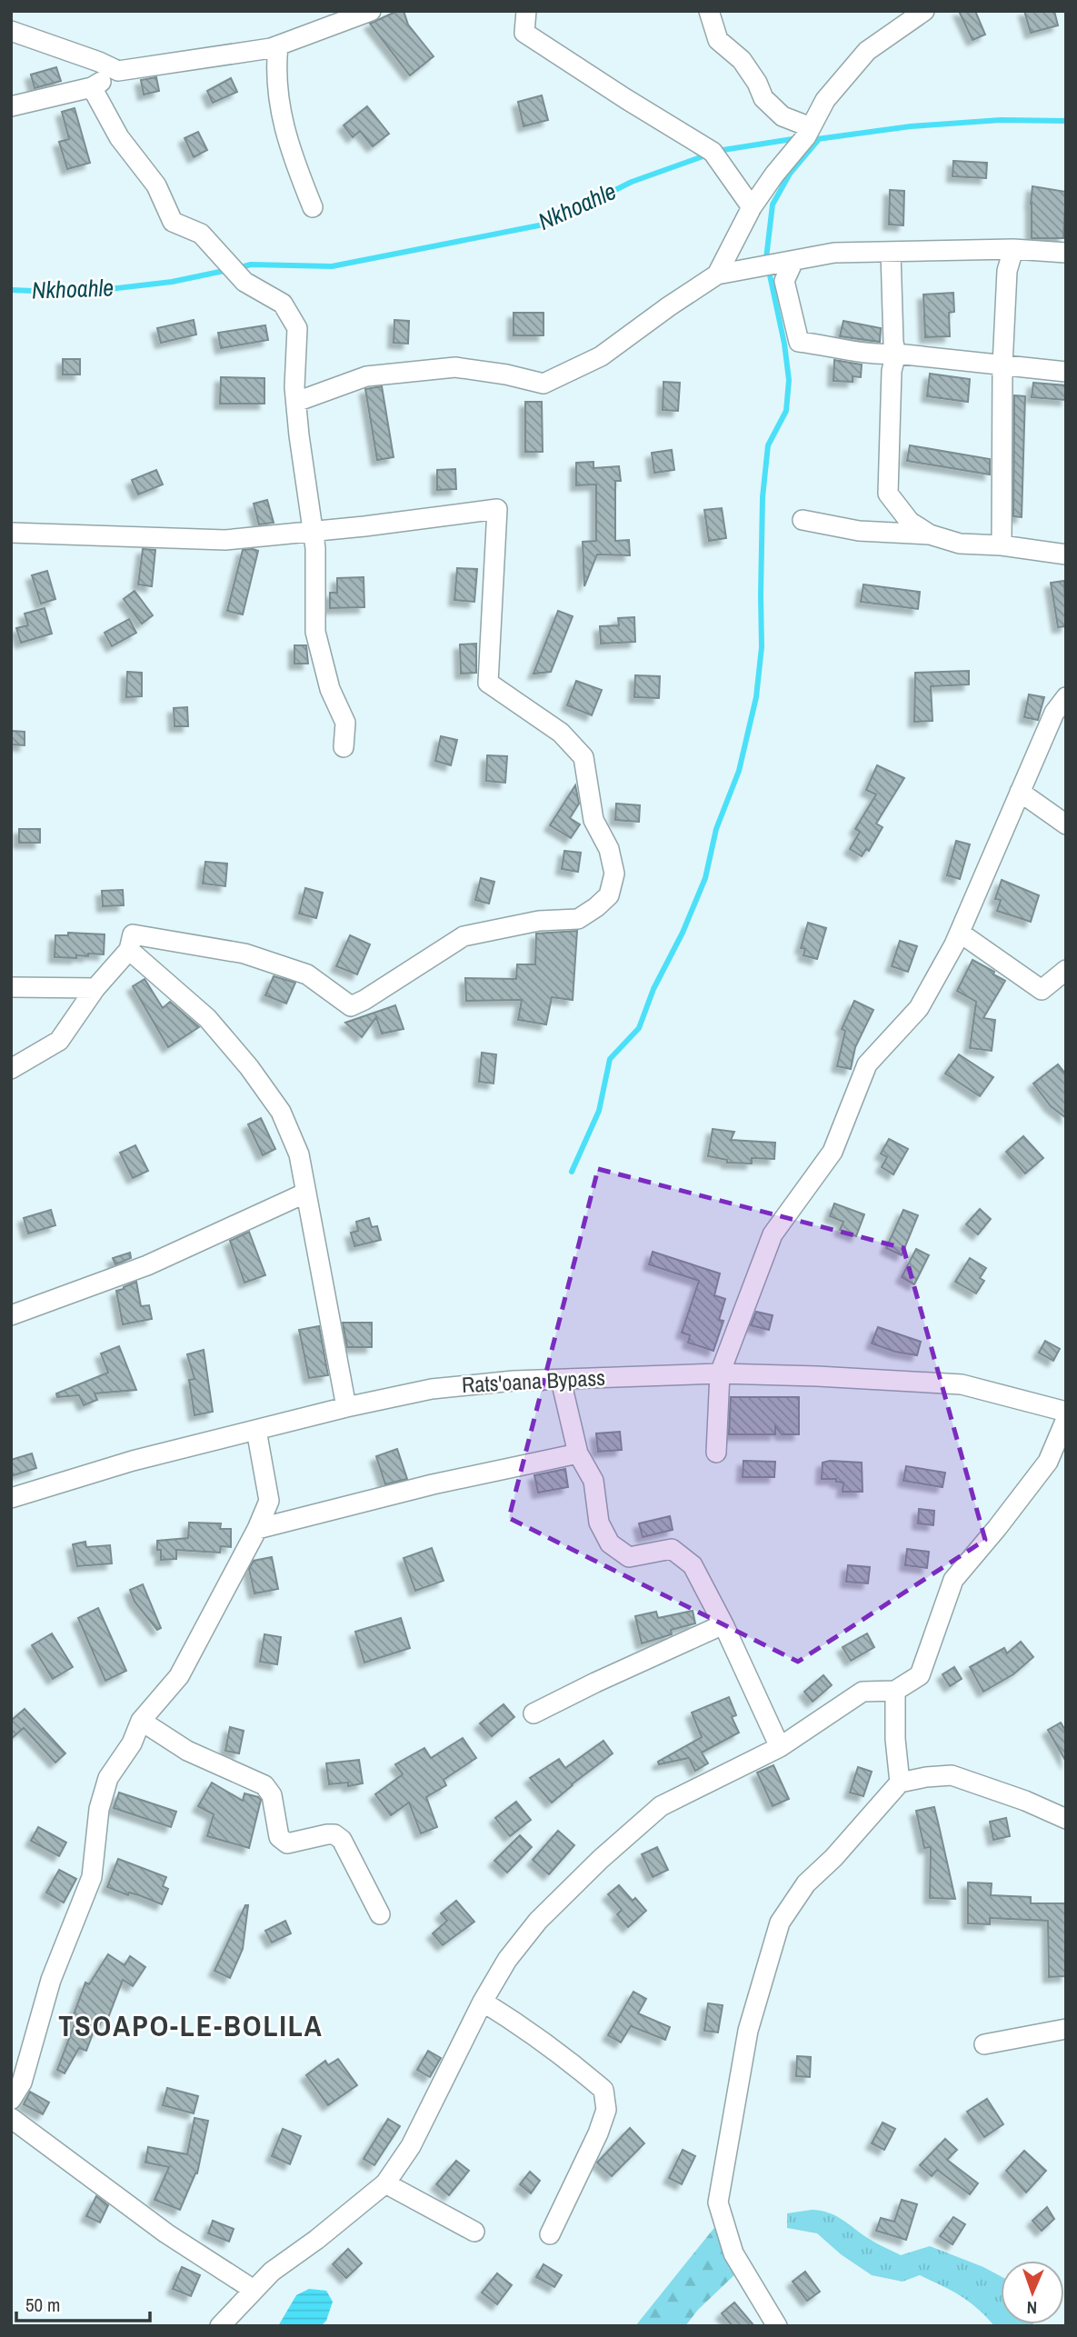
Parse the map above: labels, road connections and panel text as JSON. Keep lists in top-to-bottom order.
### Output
{
  "streets": {
    "street": ["Rats'oana Bypass"]
  },
  "districts": ["TSOAPO-LE-BOLILA"],
  "water": ["Nkhoahle"],
  "scale_bar": "50 m",
  "north": "bottom"
}
